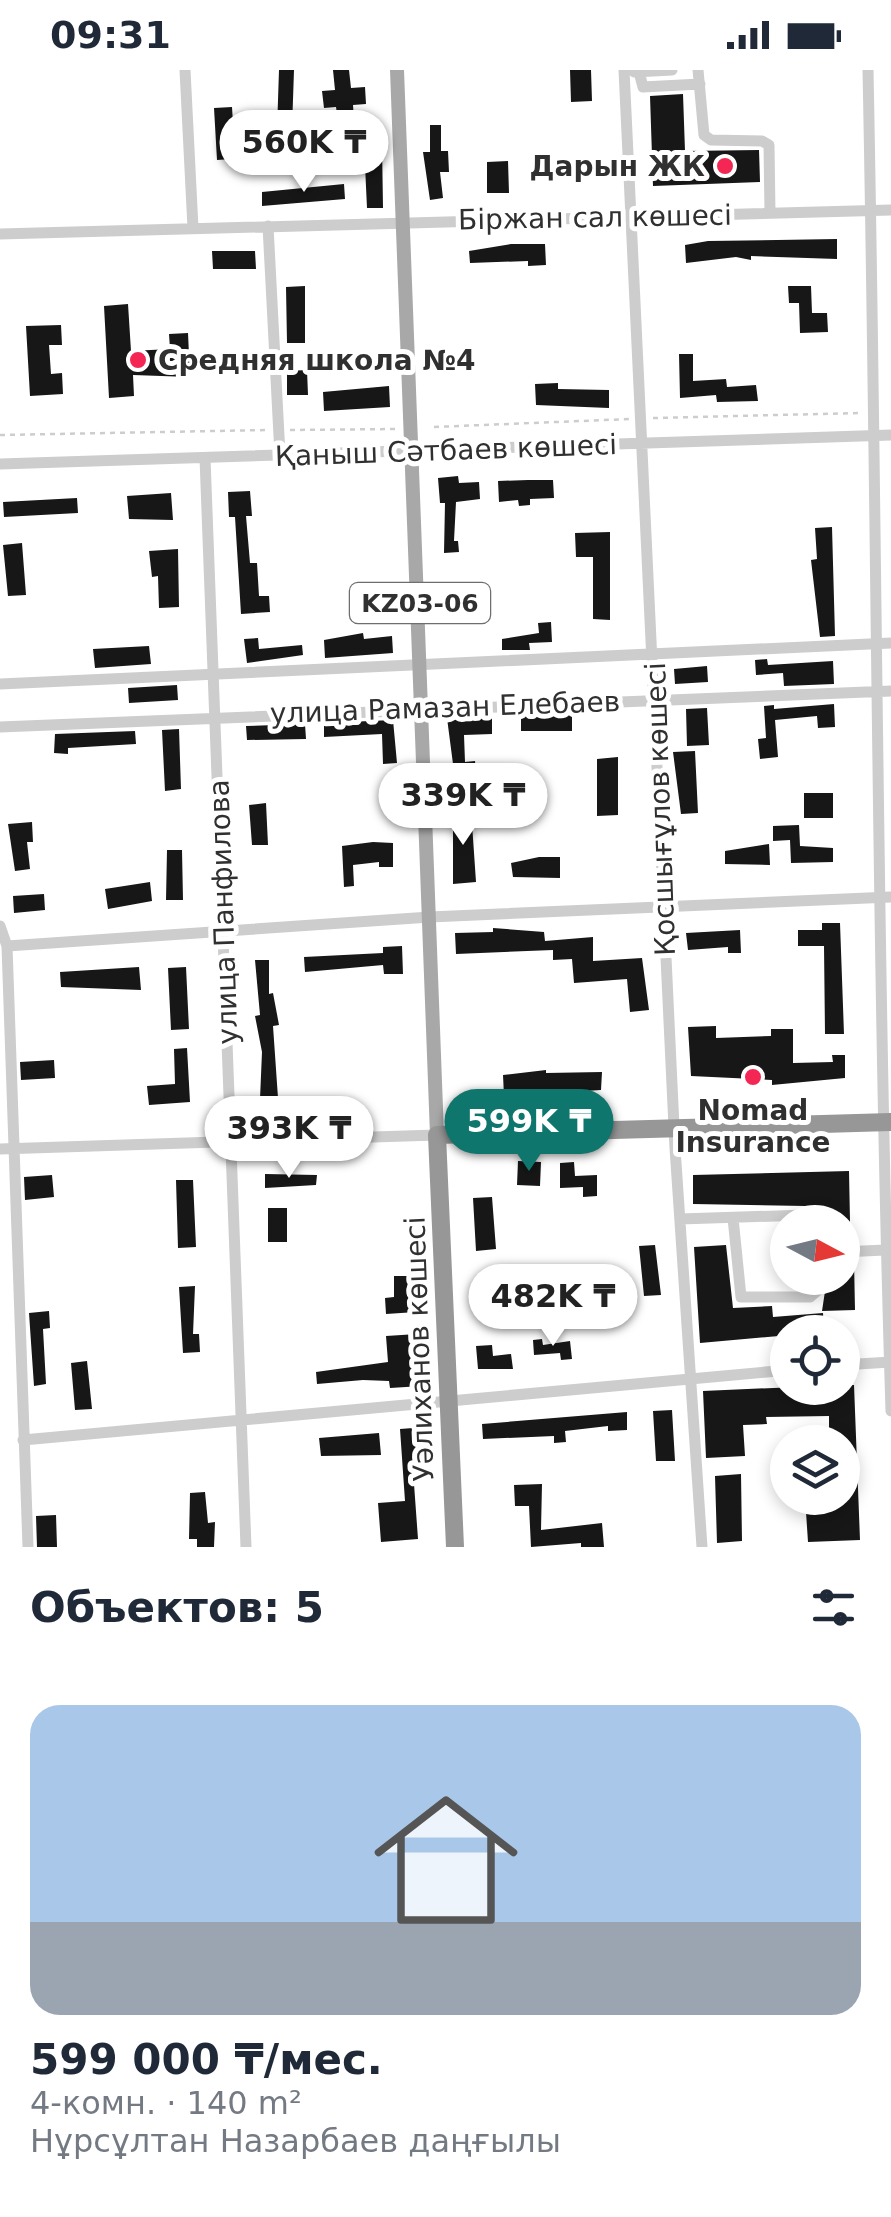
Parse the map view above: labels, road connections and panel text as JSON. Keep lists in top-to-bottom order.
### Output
{
  "streets": {
    "highway": ["Уәлиханов көшесі"],
    "main road": ["KZ03-06"],
    "street": [
      "Біржан сал көшесі",
      "Қаныш Сәтбаев көшесі",
      "улица Рамазан Елебаев",
      "Қосшығұлов көшесі",
      "улица Панфилова"
    ]
  },
  "crossings": [
    ["Біржан сал көшесі", "Қосшығұлов көшесі"],
    ["Біржан сал көшесі", "Уәлиханов көшесі"],
    ["Қаныш Сәтбаев көшесі", "Қосшығұлов көшесі"],
    ["Қаныш Сәтбаев көшесі", "улица Панфилова"],
    ["Қаныш Сәтбаев көшесі", "Уәлиханов көшесі"],
    ["улица Рамазан Елебаев", "Қосшығұлов көшесі"],
    ["улица Рамазан Елебаев", "улица Панфилова"],
    ["улица Рамазан Елебаев", "Уәлиханов көшесі"]
  ],
  "places": ["Дарын ЖК", "Средняя школа №4", "Nomad Insurance"],
  "north": "right",
  "page": {
    "status": "09:31",
    "price": [
      "560K ₸",
      "339K ₸",
      "599K ₸",
      "393K ₸",
      "482K ₸"
    ],
    "heading": "Объектов: 5",
    "list": [
      {
        "name": "599 000 ₸/мес.",
        "note": "4-комн. · 140 m² · Нұрсұлтан Назарбаев даңғылы"
      }
    ]
  }
}
